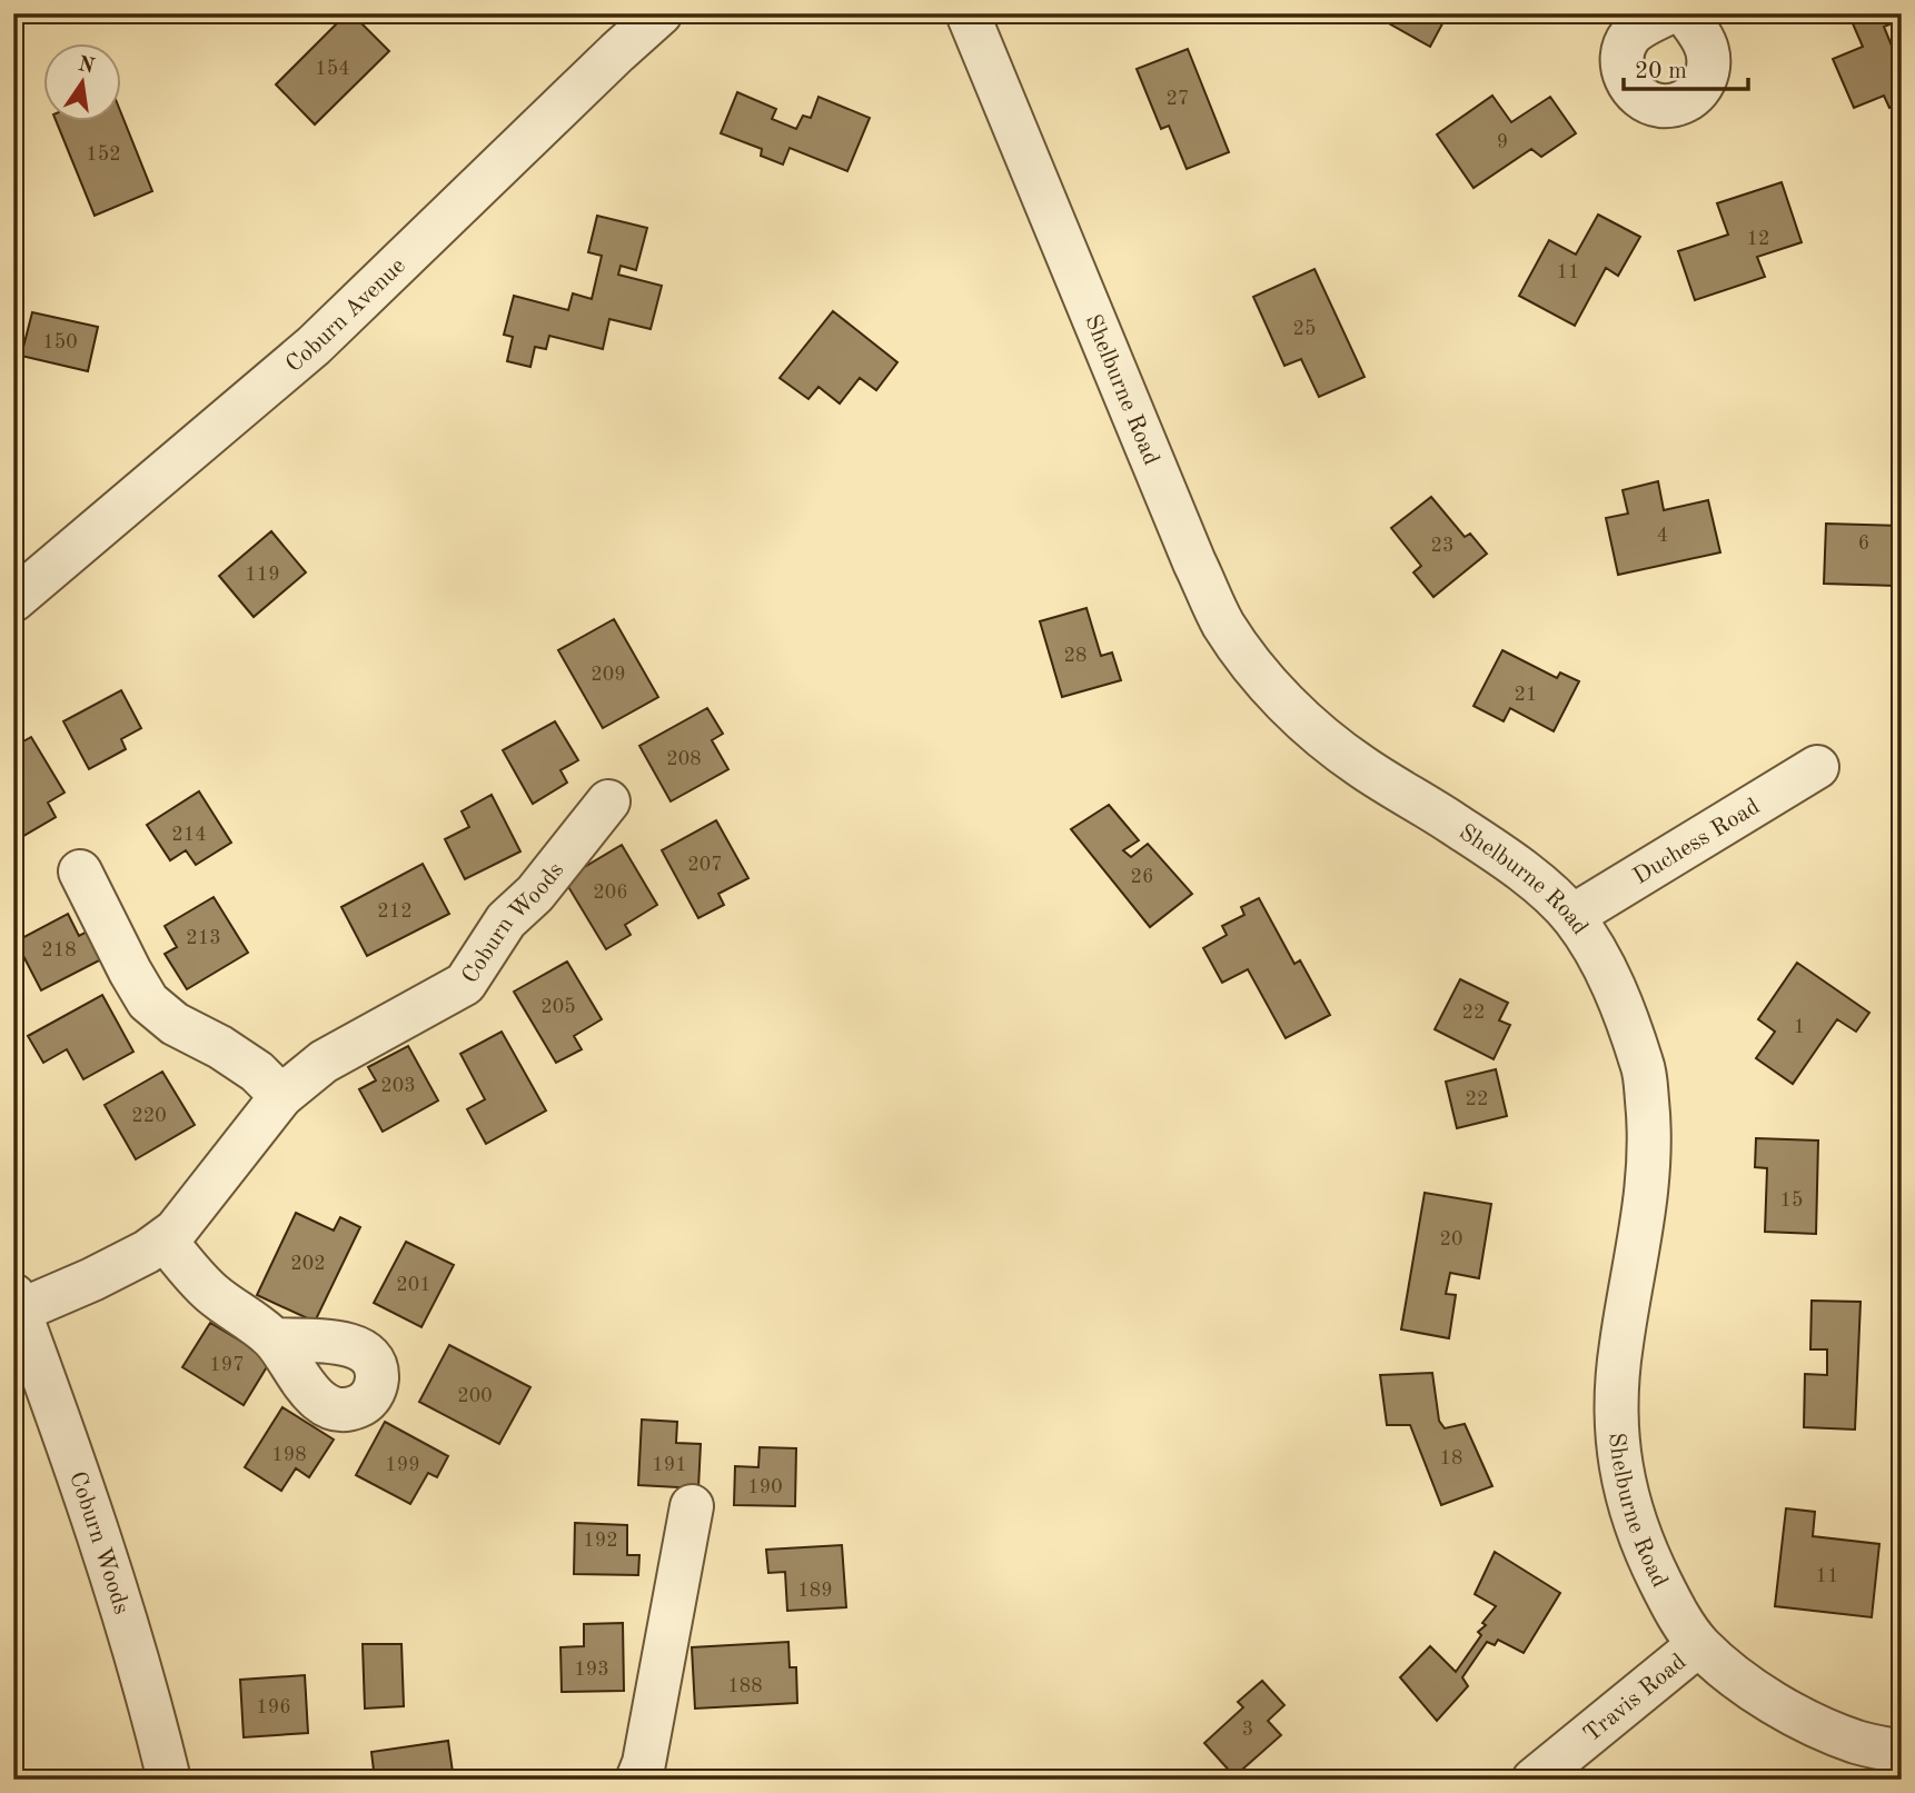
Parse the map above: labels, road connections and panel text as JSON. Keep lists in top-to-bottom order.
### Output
{
  "streets": {
    "street": [
      "Coburn Avenue",
      "Shelburne Road",
      "Duchess Road",
      "Coburn Woods",
      "Travis Road"
    ]
  },
  "crossings": [
    ["Shelburne Road", "Duchess Road"],
    ["Shelburne Road", "Travis Road"]
  ],
  "house_numbers": [
    "154",
    "27",
    "9",
    "152",
    "12",
    "11",
    "25",
    "150",
    "4",
    "6",
    "23",
    "119",
    "28",
    "209",
    "21",
    "208",
    "214",
    "207",
    "26",
    "206",
    "212",
    "213",
    "218",
    "205",
    "22",
    "1",
    "203",
    "22",
    "220",
    "15",
    "20",
    "202",
    "201",
    "197",
    "200",
    "198",
    "18",
    "199",
    "191",
    "190",
    "192",
    "11",
    "189",
    "193",
    "188",
    "196",
    "3"
  ],
  "scale_bar": "20 m",
  "north": "top"
}
